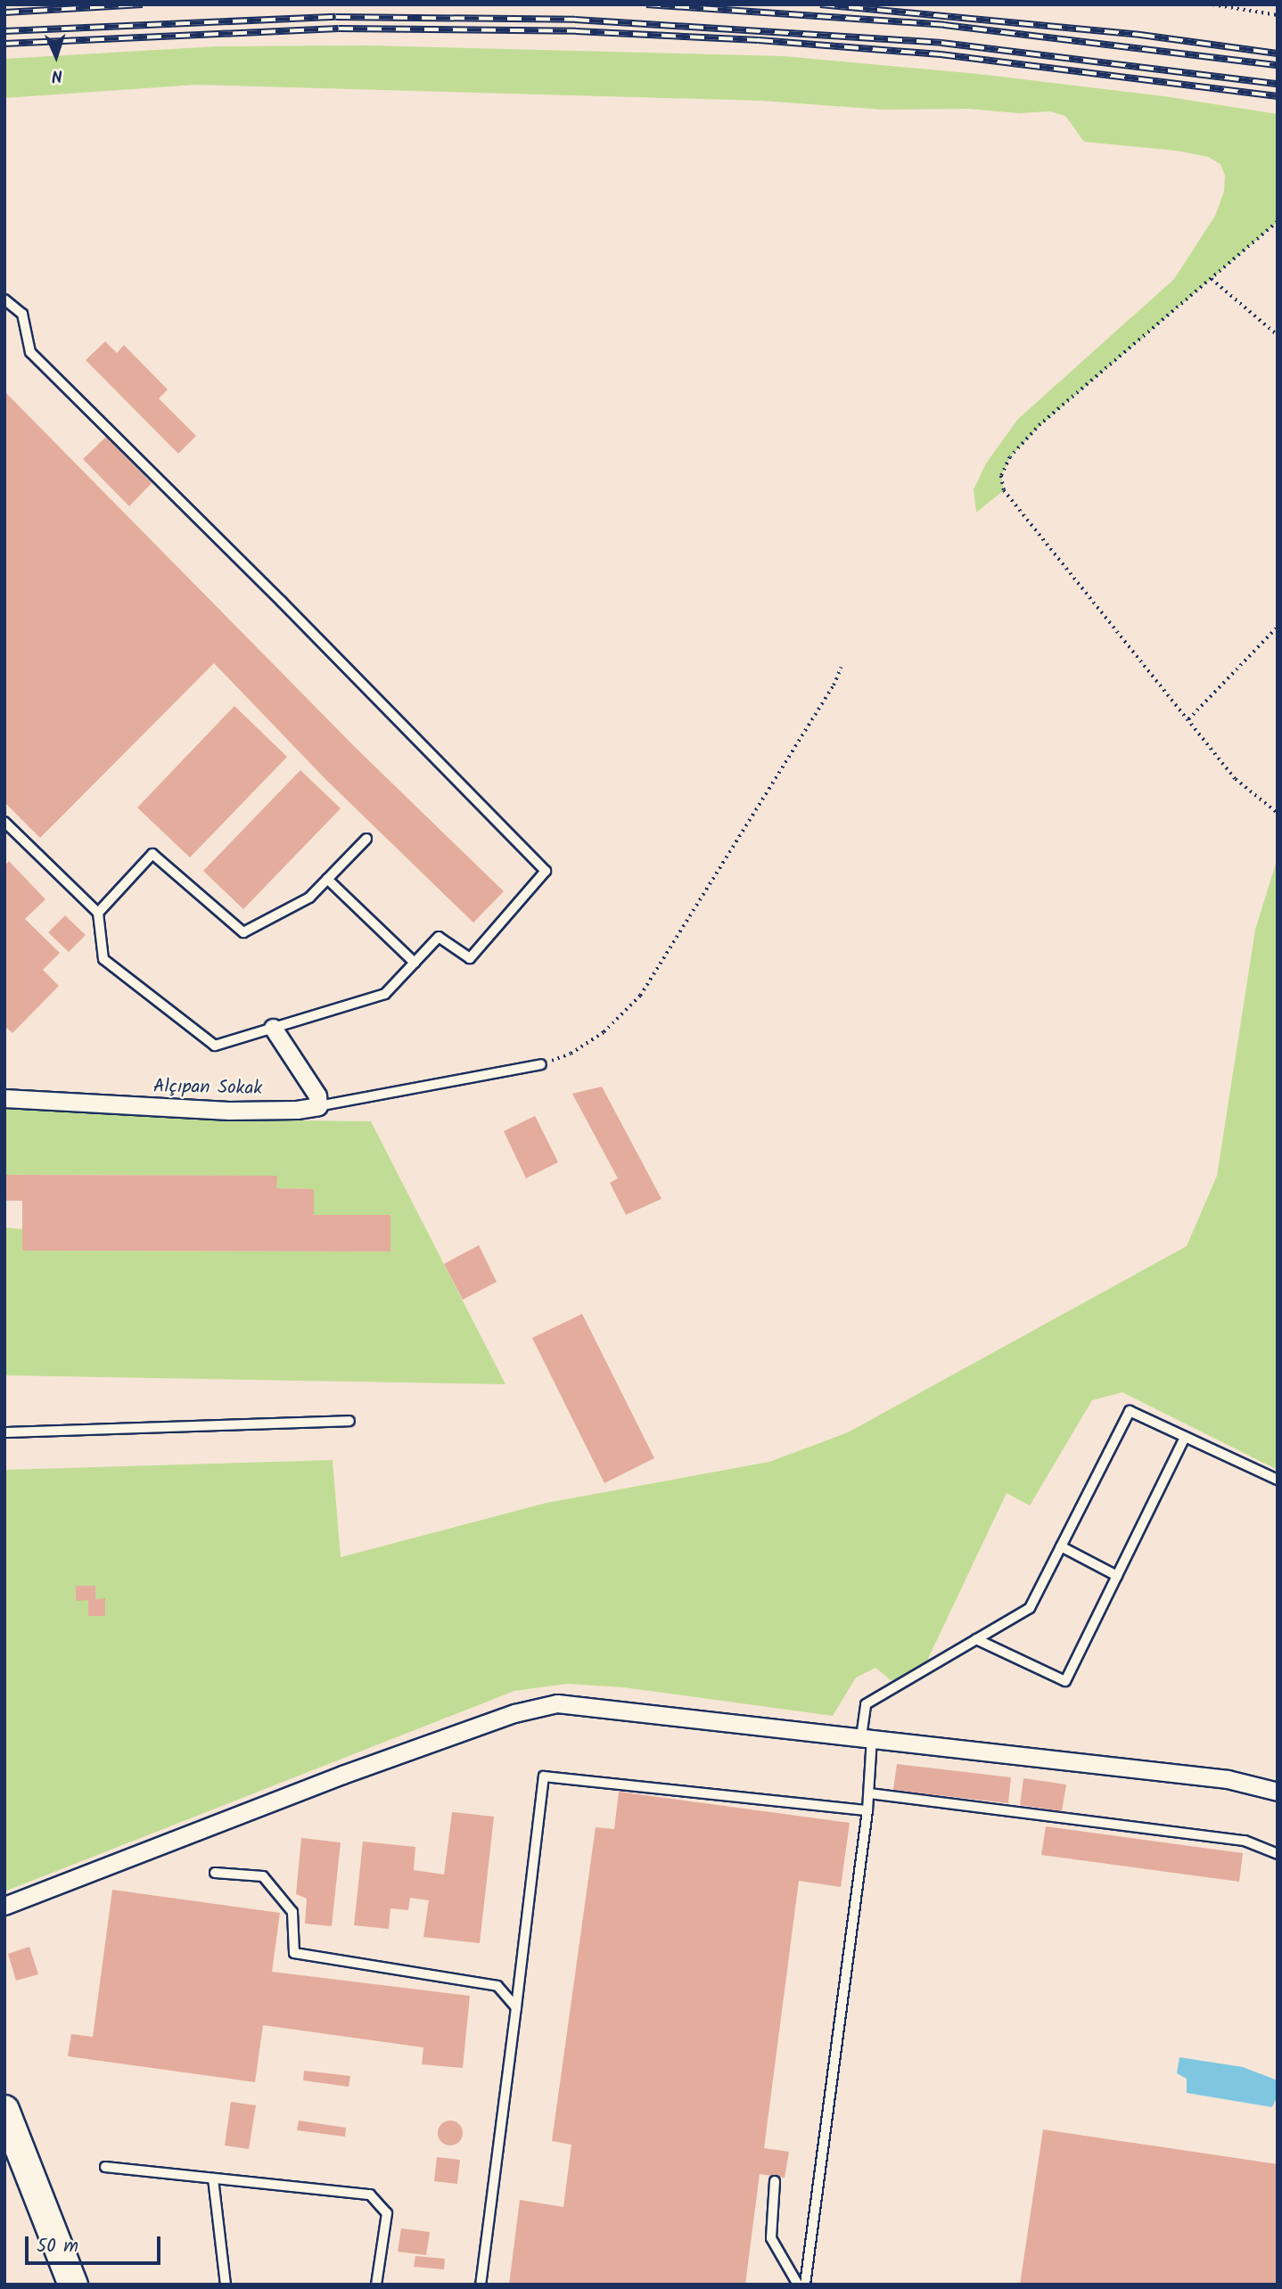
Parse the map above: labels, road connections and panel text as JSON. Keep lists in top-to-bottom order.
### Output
{
  "streets": {
    "street": ["Alçıpan Sokak"]
  },
  "scale_bar": "50 m",
  "north": "bottom"
}
